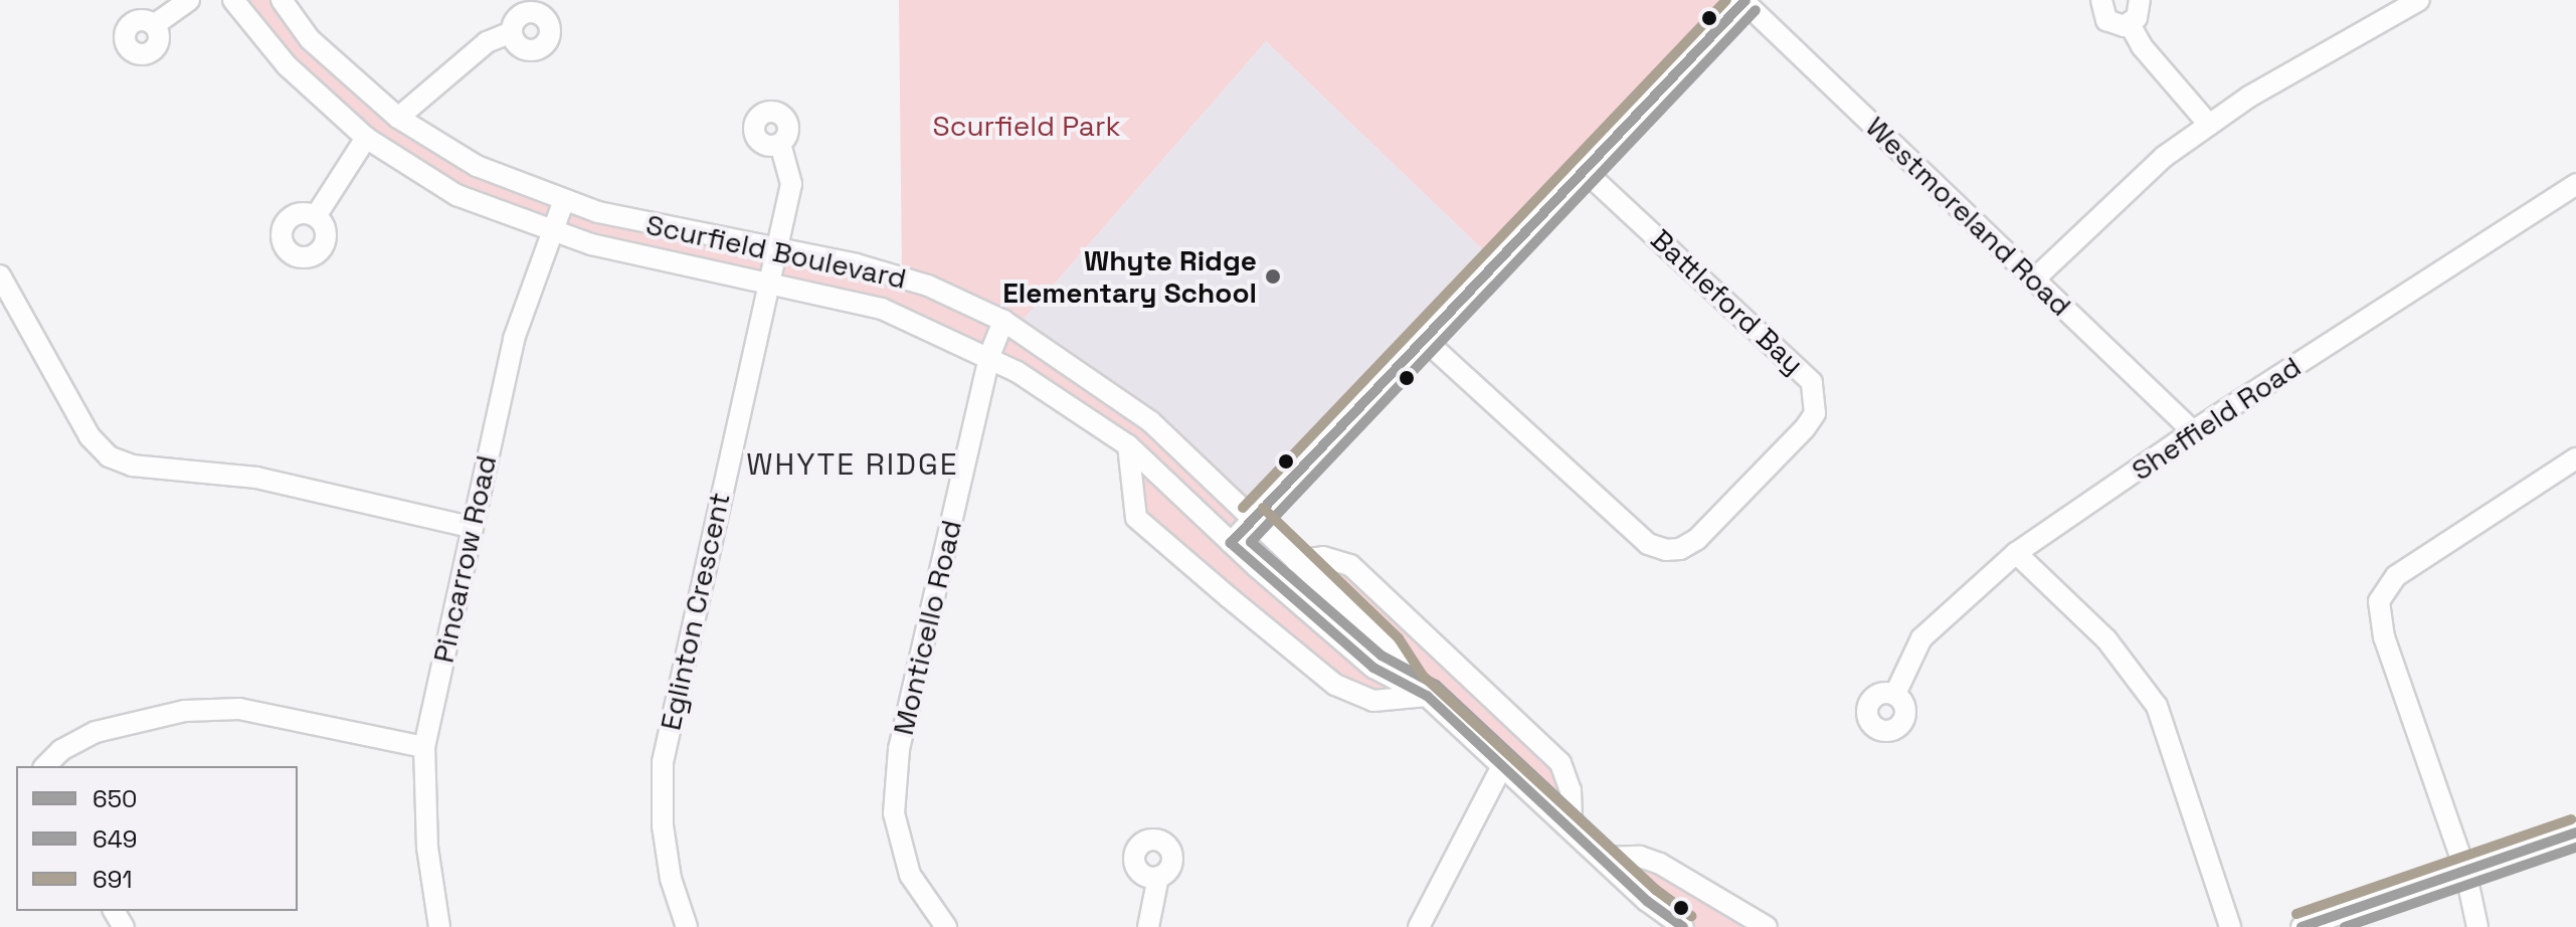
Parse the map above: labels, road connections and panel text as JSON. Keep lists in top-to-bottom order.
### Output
{
  "streets": {
    "street": [
      "Westmoreland Road",
      "Scurfield Boulevard",
      "Battleford Bay",
      "Sheffield Road",
      "Pincarrow Road",
      "Eglinton Crescent",
      "Monticello Road"
    ]
  },
  "crossings": [
    ["Westmoreland Road", "Sheffield Road"],
    ["Scurfield Boulevard", "Pincarrow Road"],
    ["Scurfield Boulevard", "Eglinton Crescent"],
    ["Scurfield Boulevard", "Monticello Road"]
  ],
  "districts": ["WHYTE RIDGE"],
  "parks": ["Scurfield Park"],
  "places": ["Whyte Ridge Elementary School"],
  "lines": ["transit line 650", "transit line 691", "transit line 649"],
  "legend": ["650", "649", "691"]
}
